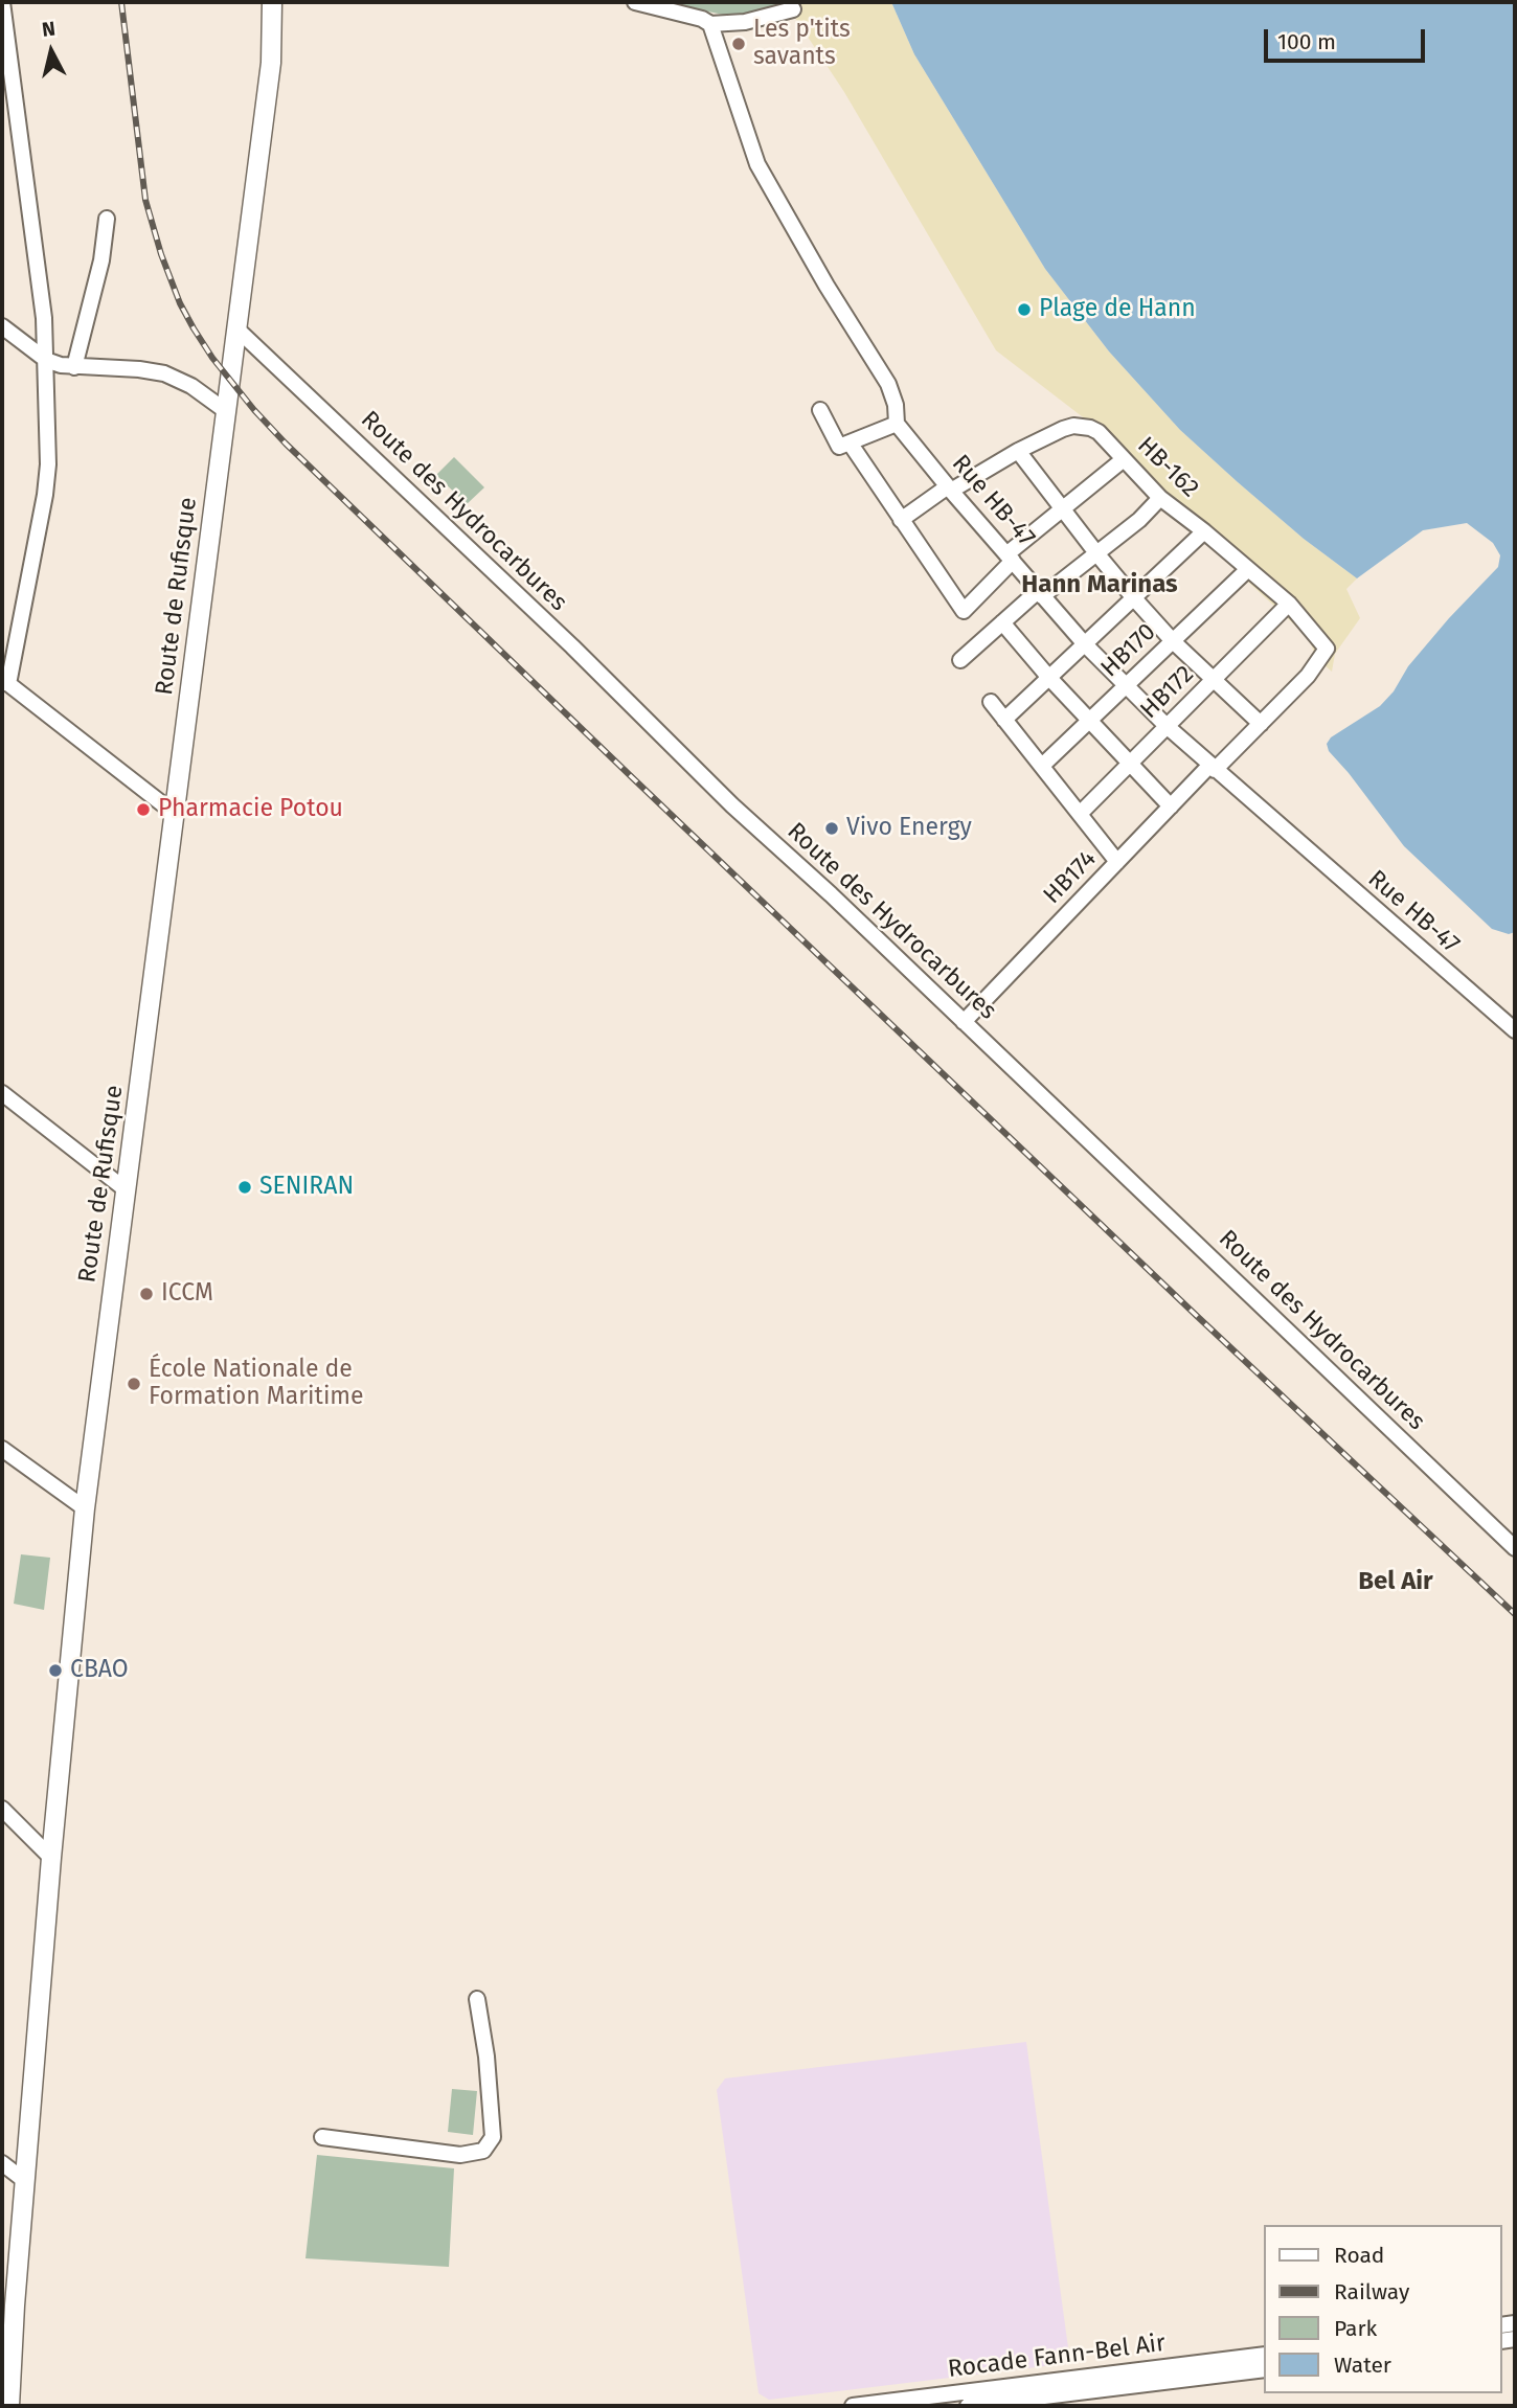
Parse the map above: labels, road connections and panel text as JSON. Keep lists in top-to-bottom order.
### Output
{
  "streets": {
    "main road": ["Route de Rufisque"],
    "street": [
      "HB-162",
      "Rue HB-47",
      "Route des Hydrocarbures",
      "HB170",
      "HB172",
      "HB174",
      "Rocade Fann-Bel Air"
    ]
  },
  "crossings": [
    ["HB-162", "Rue HB-47"],
    ["HB-162", "HB170"],
    ["HB-162", "HB172"],
    ["HB-162", "HB174"],
    ["Rue HB-47", "HB170"],
    ["Rue HB-47", "HB172"],
    ["Rue HB-47", "HB174"],
    ["Route des Hydrocarbures", "Route de Rufisque"],
    ["Route des Hydrocarbures", "HB174"]
  ],
  "districts": ["Hann Marinas", "Bel Air"],
  "places": [
    "Les p'tits savants",
    "Plage de Hann",
    "Pharmacie Potou",
    "Vivo Energy",
    "SENIRAN",
    "ICCM",
    "École Nationale de Formation Maritime",
    "CBAO"
  ],
  "legend": [
    "Road",
    "Railway",
    "Park",
    "Water"
  ],
  "scale_bar": "100 m",
  "north": "top"
}
